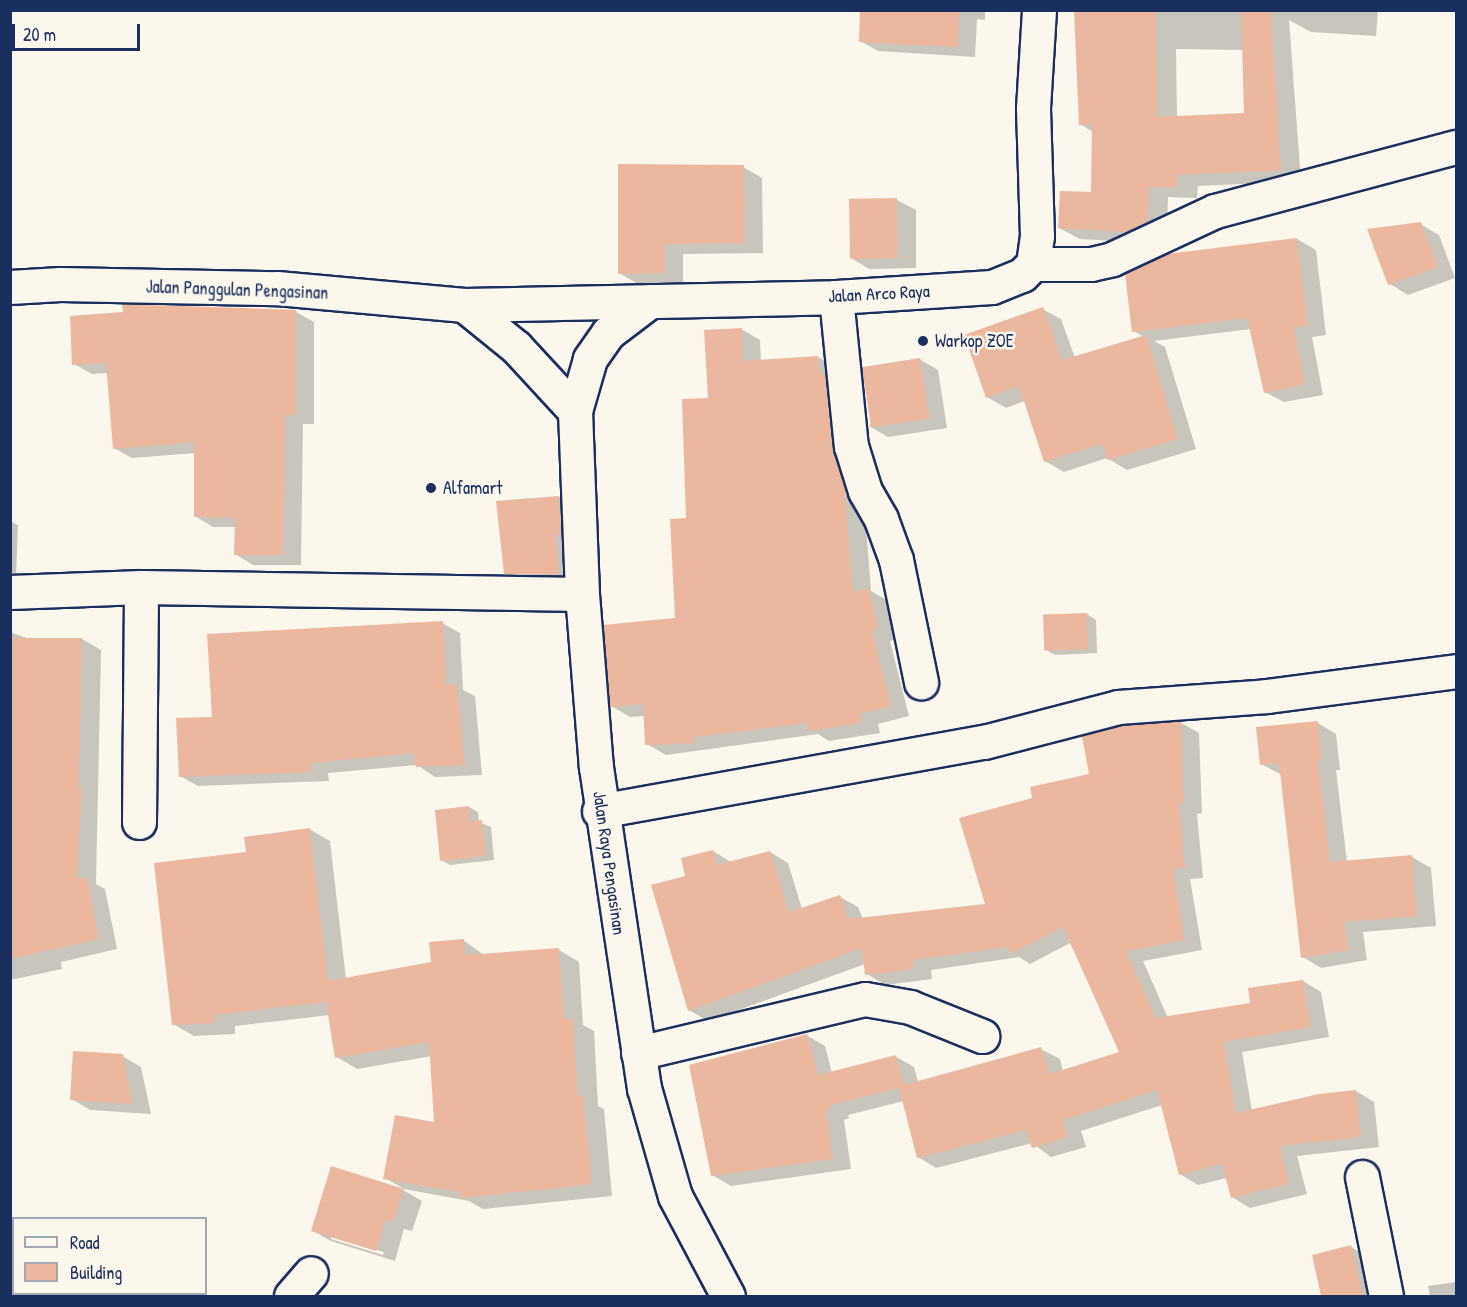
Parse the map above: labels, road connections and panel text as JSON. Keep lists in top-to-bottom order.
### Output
{
  "streets": {
    "street": ["Jalan Panggulan Pengasinan", "Jalan Arco Raya", "Jalan Raya Pengasinan"]
  },
  "crossings": [
    ["Jalan Panggulan Pengasinan", "Jalan Arco Raya"],
    ["Jalan Arco Raya", "Jalan Raya Pengasinan"]
  ],
  "places": ["Warkop ZOE", "Alfamart"],
  "legend": ["Road", "Building"],
  "scale_bar": "20 m"
}
